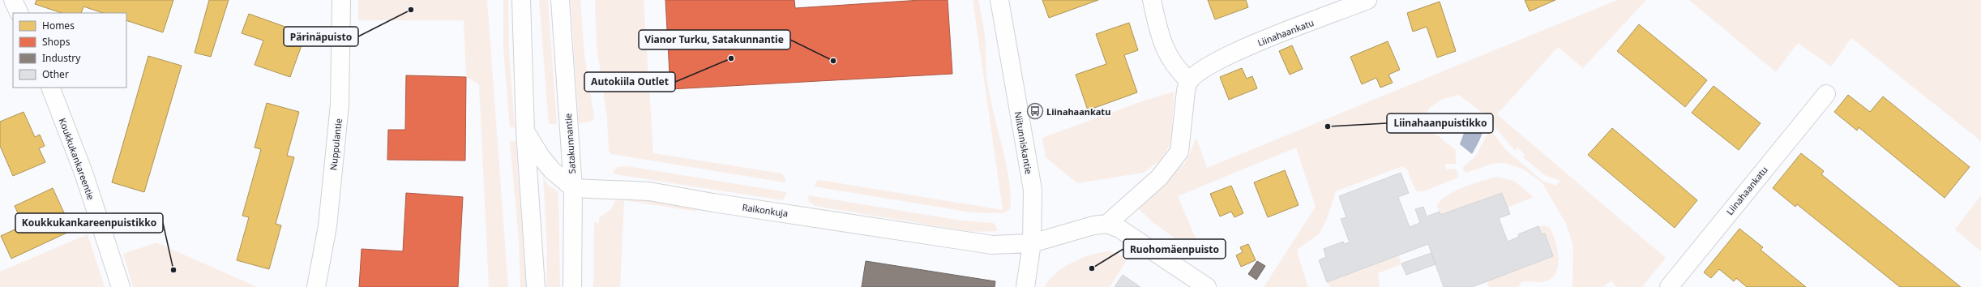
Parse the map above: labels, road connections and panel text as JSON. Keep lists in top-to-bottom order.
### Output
{
  "streets": {
    "street": [
      "Liinahaankatu",
      "Niitunniskantie",
      "Satakunnantie",
      "Nuppulantie",
      "Koukkukankareentie",
      "Raikonkuja"
    ]
  },
  "crossings": [
    ["Niitunniskantie", "Raikonkuja"],
    ["Satakunnantie", "Raikonkuja"]
  ],
  "places": {
    "other": [
      "Pärinäpuisto",
      "Autokiila Outlet",
      "Vianor Turku, Satakunnantie",
      "Liinahaanpuistikko",
      "Ruohomäenpuisto",
      "Koukkukankareenpuistikko"
    ],
    "bus stop": ["Liinahaankatu"]
  },
  "legend": [
    "Homes",
    "Shops",
    "Industry",
    "Other"
  ]
}
